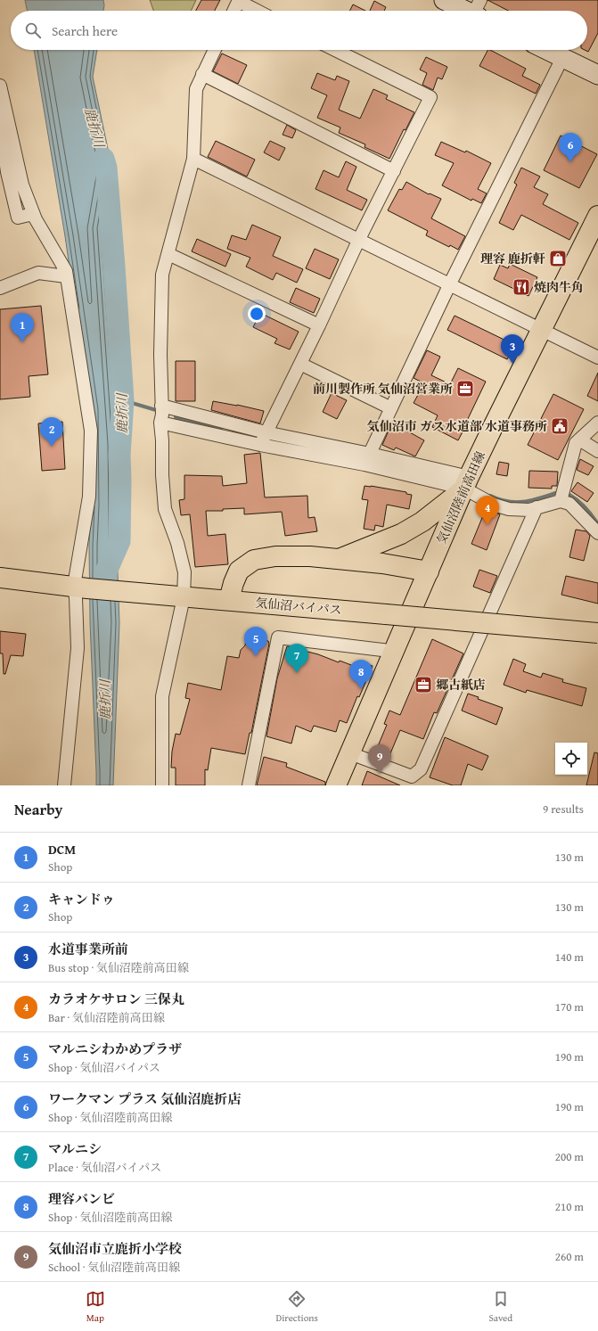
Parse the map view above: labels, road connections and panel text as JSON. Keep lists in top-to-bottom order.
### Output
{
  "streets": {
    "main road": ["気仙沼陸前高田線", "気仙沼バイパス"]
  },
  "water": ["鹿折川"],
  "places": {
    "shop": ["理容 鹿折軒"],
    "restaurant": ["焼肉牛角"],
    "office": ["前川製作所 気仙沼営業所", "郷古紙店"],
    "public building": ["気仙沼市 ガス水道部 水道事務所"]
  },
  "page": {
    "search": "Search here",
    "pins": [
      "6",
      "1",
      "3",
      "2",
      "4",
      "5",
      "7",
      "8",
      "9"
    ],
    "heading": ["Nearby", "9 results"],
    "list": [
      {
        "mark": "1",
        "name": "DCM",
        "note": "Shop",
        "value": "130 m"
      },
      {
        "mark": "2",
        "name": "キャンドゥ",
        "note": "Shop",
        "value": "130 m"
      },
      {
        "mark": "3",
        "name": "水道事業所前",
        "note": "Bus stop · 気仙沼陸前高田線",
        "value": "140 m"
      },
      {
        "mark": "4",
        "name": "カラオケサロン 三保丸",
        "note": "Bar · 気仙沼陸前高田線",
        "value": "170 m"
      },
      {
        "mark": "5",
        "name": "マルニシわかめプラザ",
        "note": "Shop · 気仙沼バイパス",
        "value": "190 m"
      },
      {
        "mark": "6",
        "name": "ワークマン プラス 気仙沼鹿折店",
        "note": "Shop · 気仙沼陸前高田線",
        "value": "190 m"
      },
      {
        "mark": "7",
        "name": "マルニシ",
        "note": "Place · 気仙沼バイパス",
        "value": "200 m"
      },
      {
        "mark": "8",
        "name": "理容バンビ",
        "note": "Shop · 気仙沼陸前高田線",
        "value": "210 m"
      },
      {
        "mark": "9",
        "name": "気仙沼市立鹿折小学校",
        "note": "School · 気仙沼陸前高田線",
        "value": "260 m"
      }
    ],
    "nav": ["Map", "Directions", "Saved"]
  }
}
